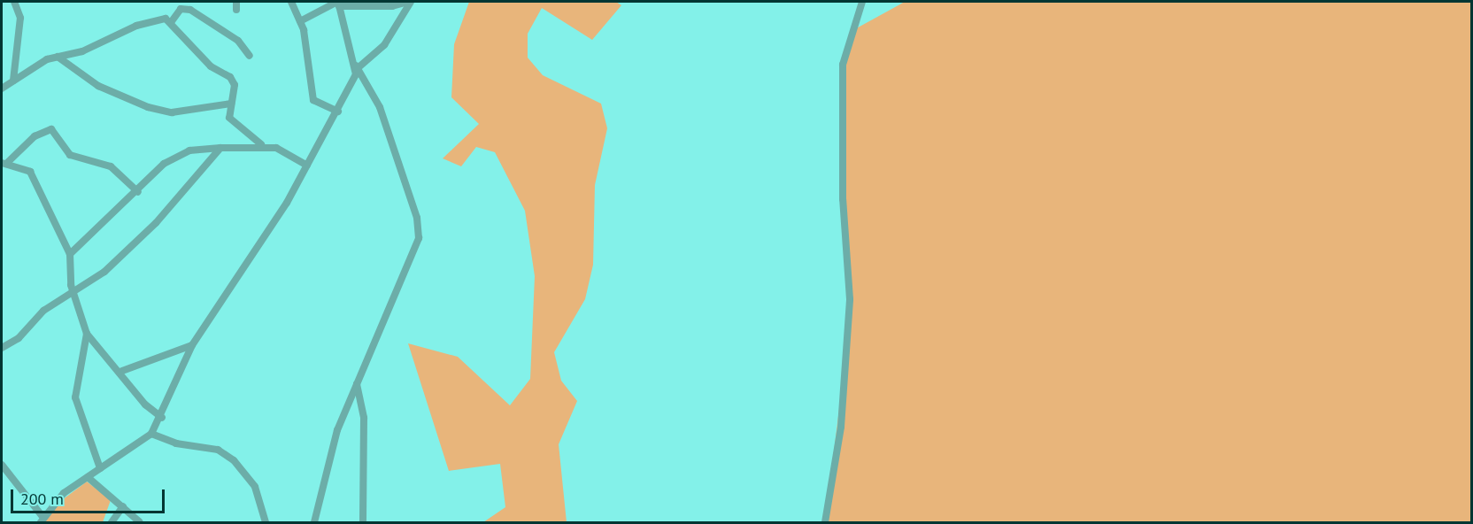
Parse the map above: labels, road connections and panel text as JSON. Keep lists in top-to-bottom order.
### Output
{
  "scale_bar": "200 m"
}
